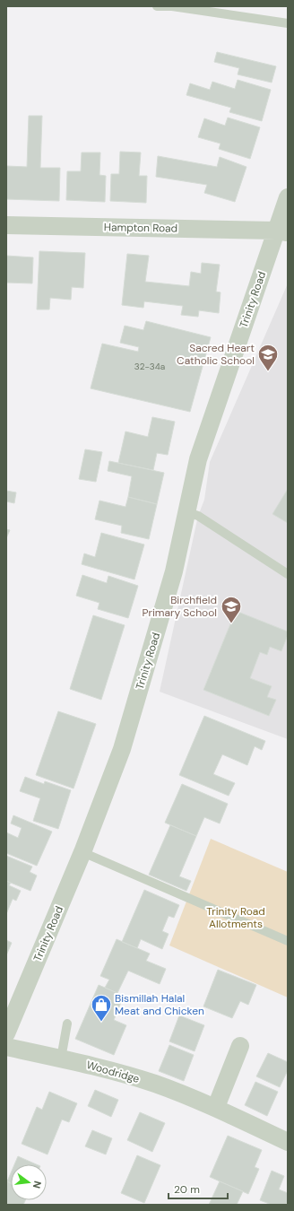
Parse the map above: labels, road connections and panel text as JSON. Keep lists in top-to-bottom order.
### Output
{
  "streets": {
    "street": ["Hampton Road", "Trinity Road", "Woodridge"]
  },
  "crossings": [
    ["Hampton Road", "Trinity Road"]
  ],
  "parks": ["Trinity Road Allotments"],
  "places": {
    "school or university": ["Sacred Heart Catholic School", "Birchfield Primary School"],
    "shop": ["Bismillah Halal Meat and Chicken"]
  },
  "house_numbers": ["32-34a"],
  "scale_bar": "20 m",
  "north": "right"
}
